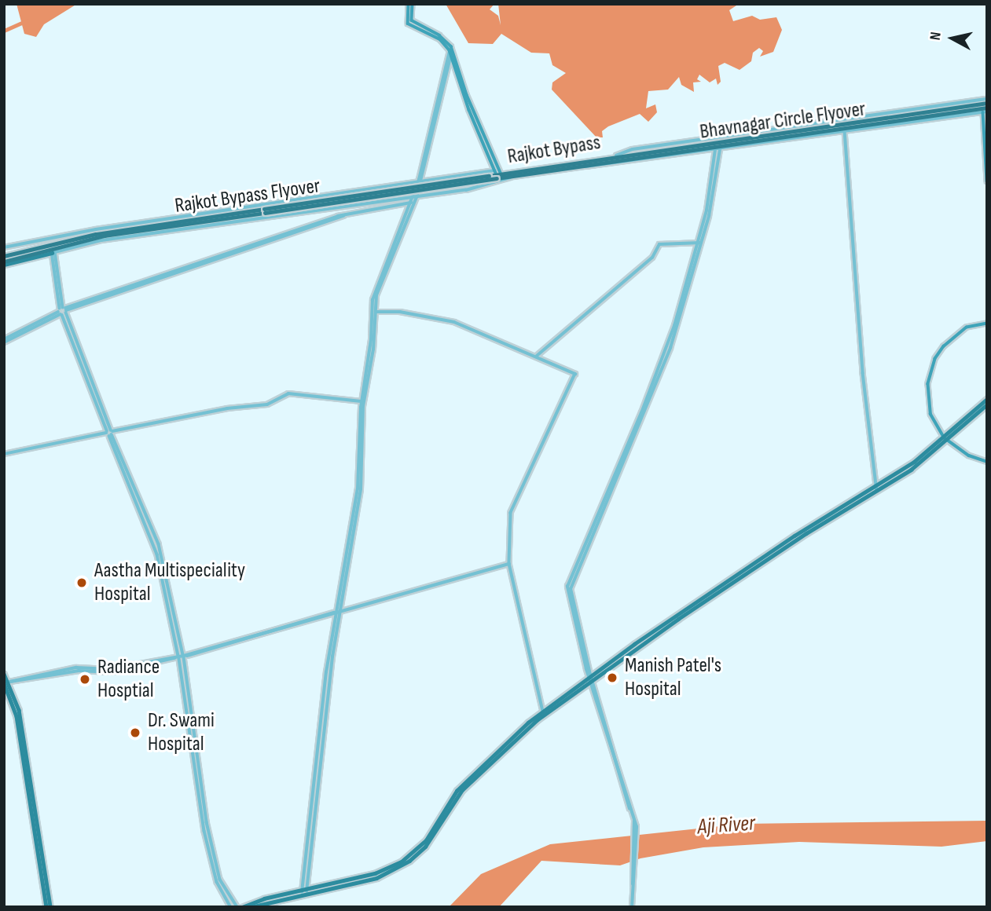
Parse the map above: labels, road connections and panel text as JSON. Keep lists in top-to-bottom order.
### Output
{
  "streets": {
    "highway": ["Bhavnagar Circle Flyover", "Rajkot Bypass", "Rajkot Bypass Flyover"]
  },
  "crossings": [
    ["Bhavnagar Circle Flyover", "Rajkot Bypass"],
    ["Rajkot Bypass", "Rajkot Bypass Flyover"]
  ],
  "water": ["Aji River"],
  "places": [
    "Aastha Multispeciality Hospital",
    "Manish Patel's Hospital",
    "Radiance Hosptial",
    "Dr. Swami Hospital"
  ],
  "north": "left"
}
